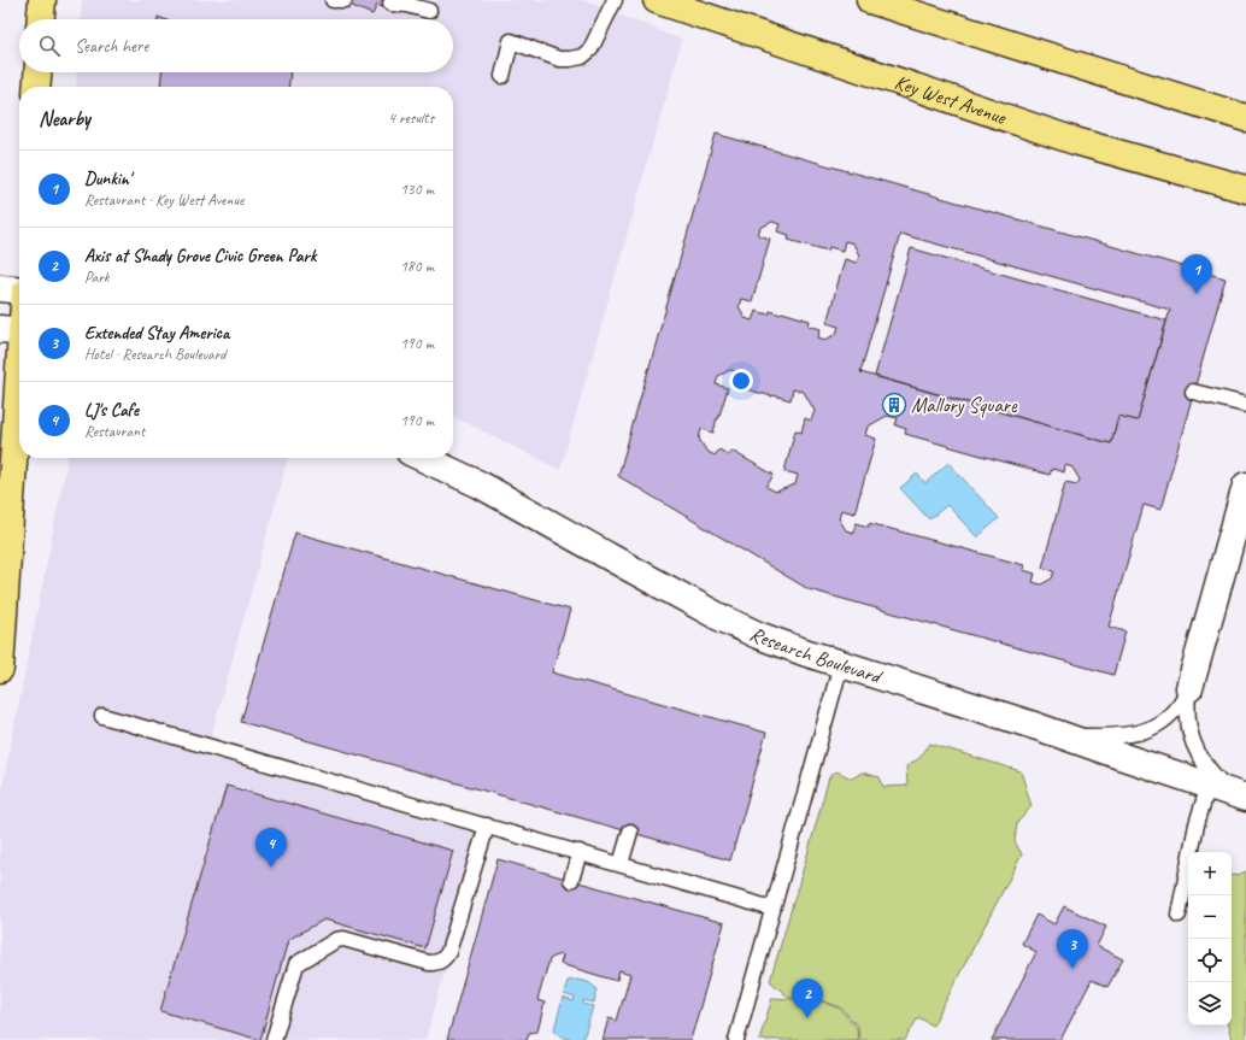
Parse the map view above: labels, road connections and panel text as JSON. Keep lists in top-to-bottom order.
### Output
{
  "streets": {
    "main road": ["Key West Avenue"],
    "street": ["Research Boulevard"]
  },
  "places": {
    "building": ["Mallory Square"]
  },
  "page": {
    "search": "Search here",
    "heading": ["Nearby", "4 results"],
    "list": [
      {
        "mark": "1",
        "name": "Dunkin'",
        "note": "Restaurant · Key West Avenue",
        "value": "130 m"
      },
      {
        "mark": "2",
        "name": "Axis at Shady Grove Civic Green Park",
        "note": "Park",
        "value": "180 m"
      },
      {
        "mark": "3",
        "name": "Extended Stay America",
        "note": "Hotel · Research Boulevard",
        "value": "190 m"
      },
      {
        "mark": "4",
        "name": "LJ's Cafe",
        "note": "Restaurant",
        "value": "190 m"
      }
    ],
    "pins": [
      "1",
      "4",
      "3",
      "2"
    ],
    "map_buttons": ["+", "−"]
  }
}
